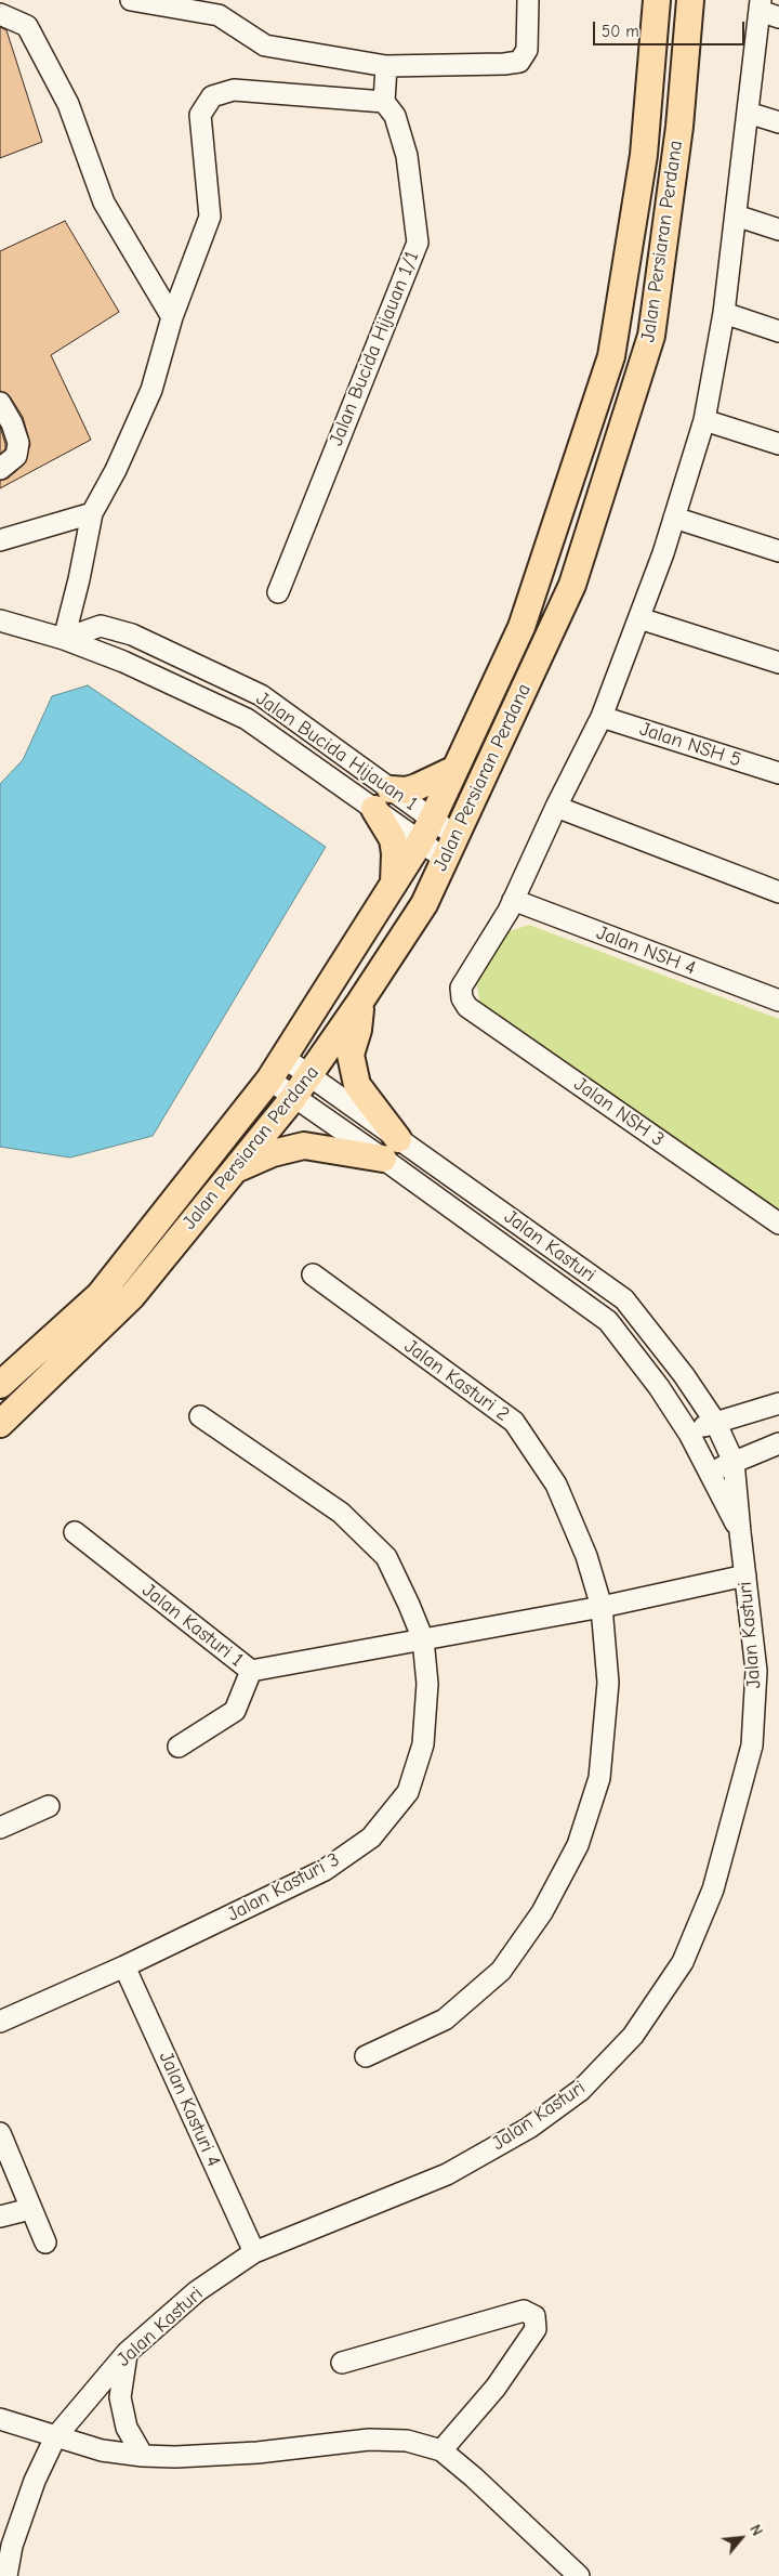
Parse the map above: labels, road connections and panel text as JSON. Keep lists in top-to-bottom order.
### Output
{
  "streets": {
    "main road": ["Jalan Persiaran Perdana"],
    "street": [
      "Jalan Bucida Hijauan 1/1",
      "Jalan NSH 5",
      "Jalan Bucida Hijauan 1",
      "Jalan NSH 4",
      "Jalan NSH 3",
      "Jalan Kasturi",
      "Jalan Kasturi 2",
      "Jalan Kasturi 1",
      "Jalan Kasturi 3",
      "Jalan Kasturi 4"
    ]
  },
  "crossings": [
    ["Jalan Persiaran Perdana", "Jalan Bucida Hijauan 1"],
    ["Jalan Persiaran Perdana", "Jalan Kasturi"],
    ["Jalan NSH 4", "Jalan NSH 3"],
    ["Jalan Kasturi", "Jalan Kasturi 4"],
    ["Jalan Kasturi 3", "Jalan Kasturi 4"]
  ],
  "scale_bar": "50 m",
  "north": "top right"
}
